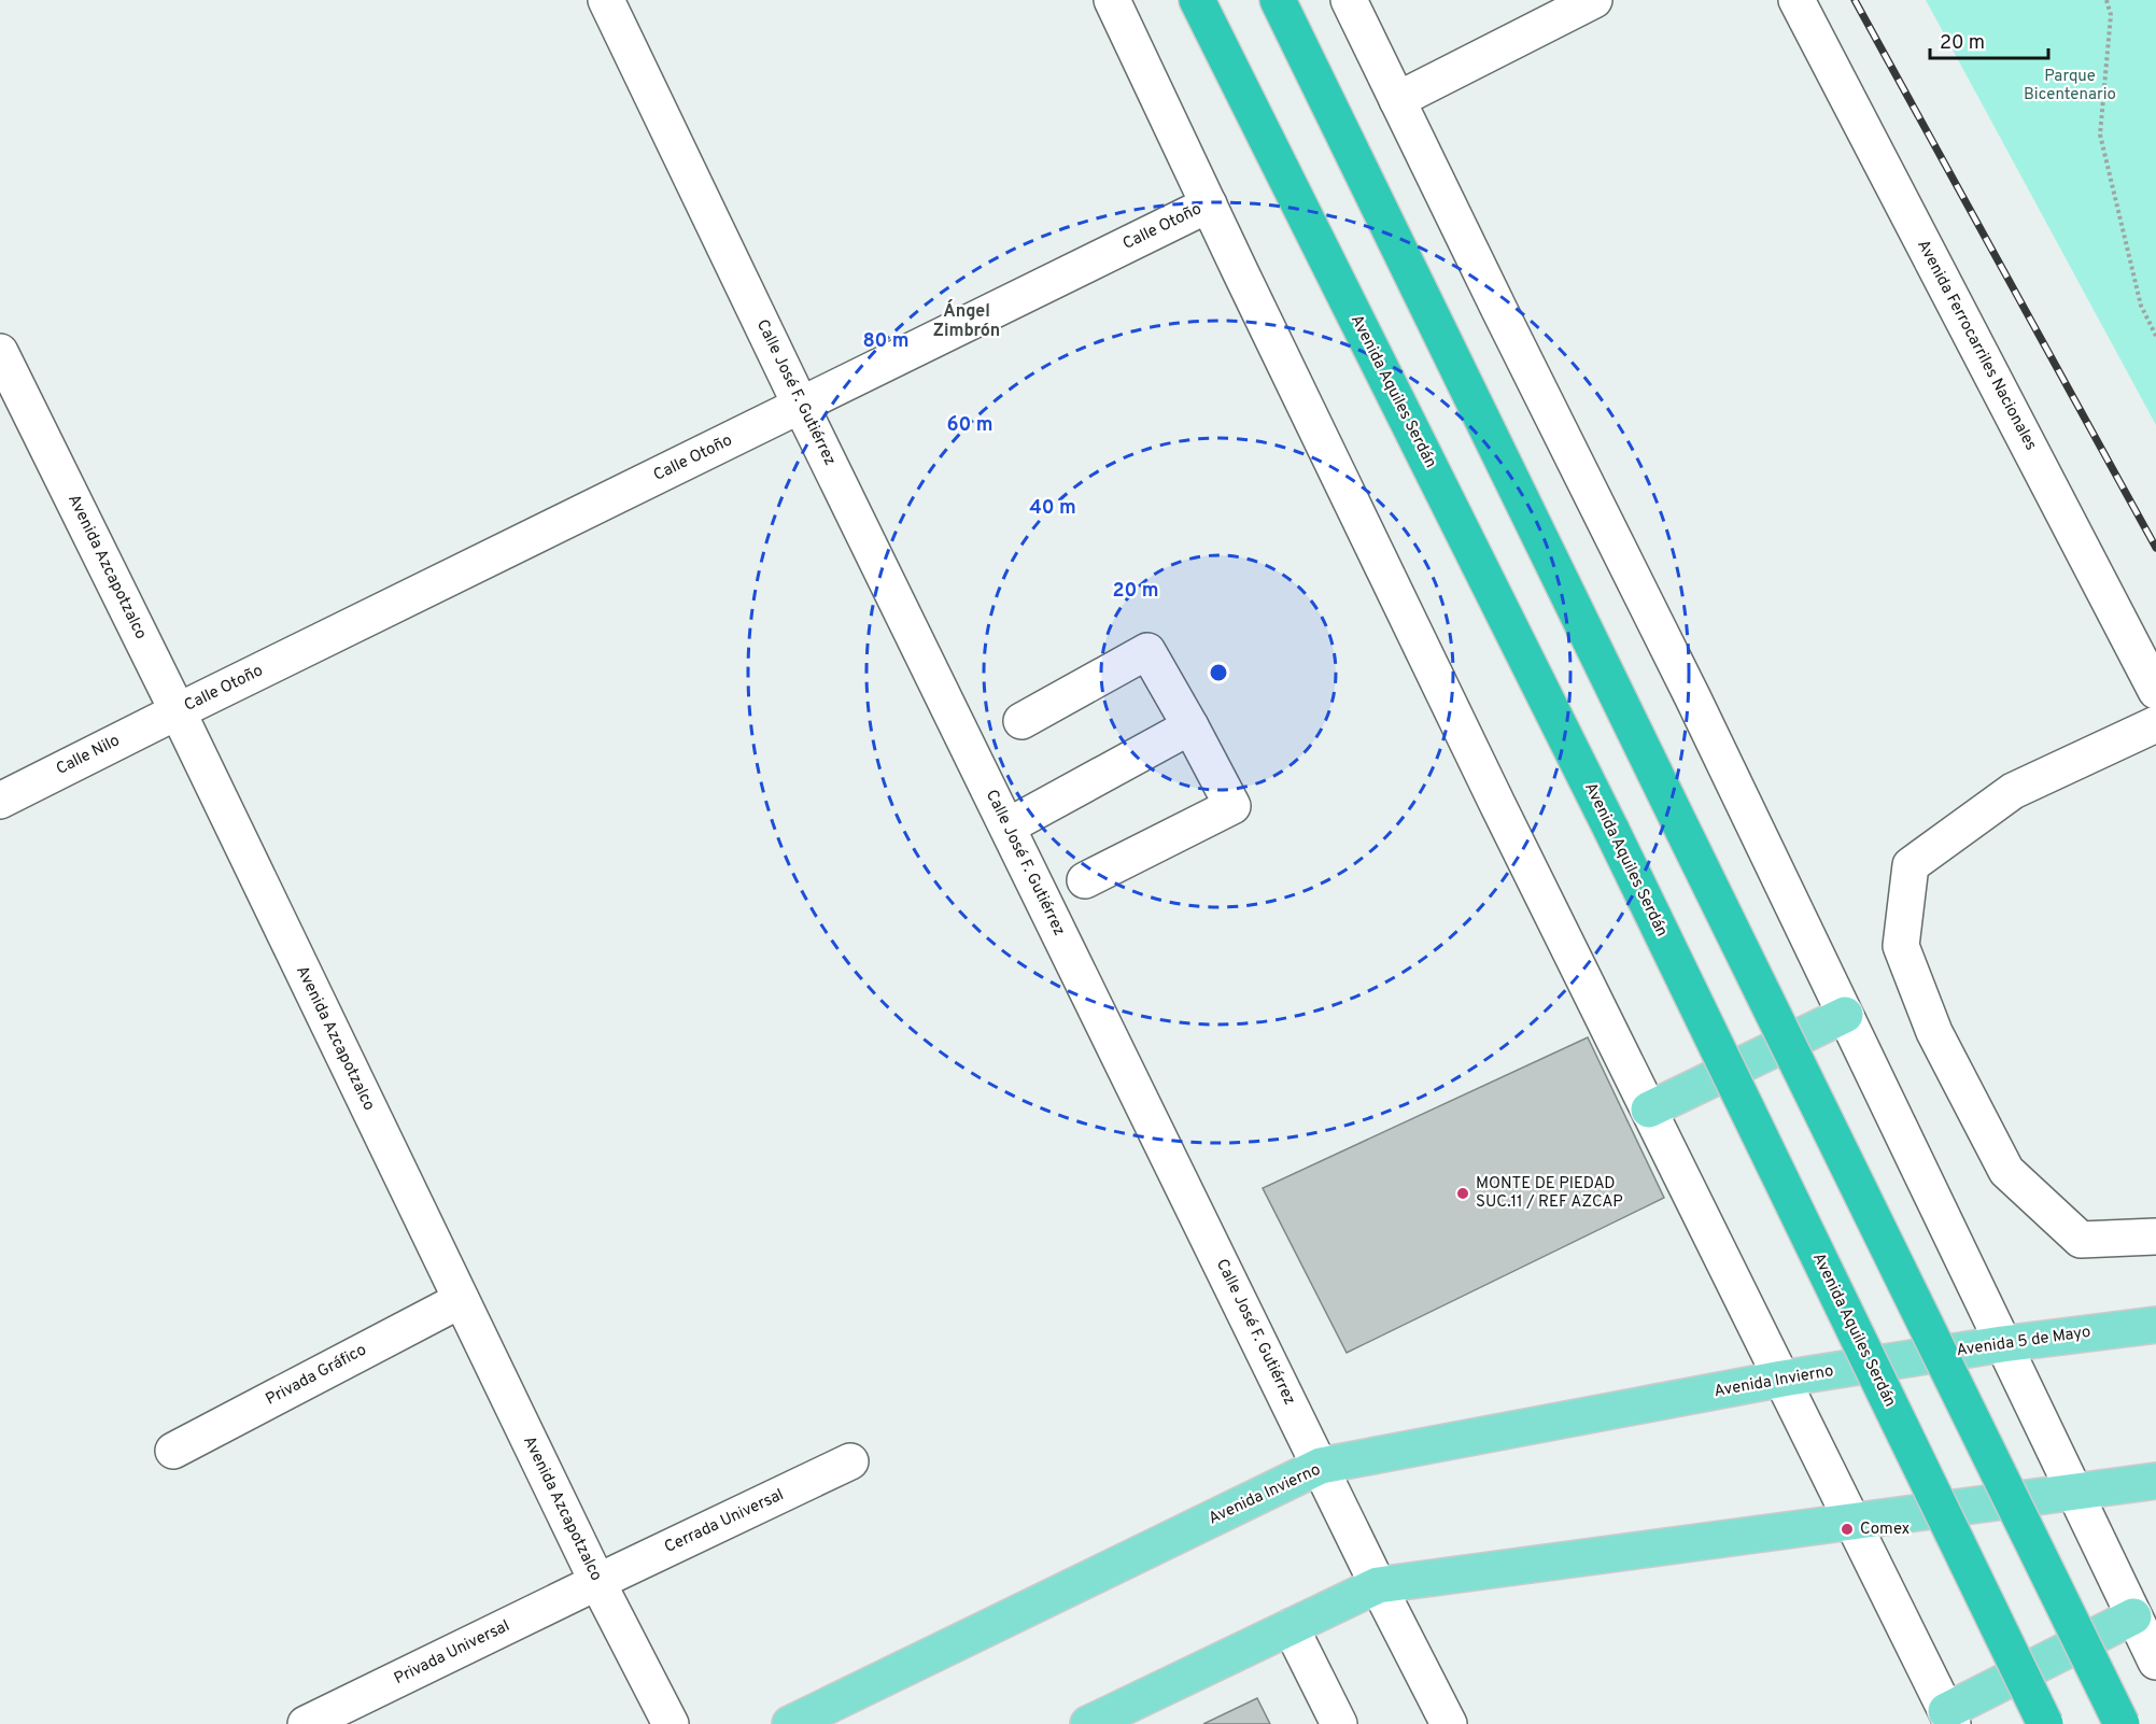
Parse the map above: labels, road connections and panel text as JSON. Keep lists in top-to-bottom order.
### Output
{
  "streets": {
    "highway": ["Avenida Aquiles Serdán"],
    "main road": ["Avenida 5 de Mayo", "Avenida Invierno"],
    "street": [
      "Calle Otoño",
      "Avenida Ferrocarriles Nacionales",
      "Calle José F. Gutiérrez",
      "Avenida Azcapotzalco",
      "Calle Nilo",
      "Privada Gráfico",
      "Cerrada Universal",
      "Privada Universal"
    ]
  },
  "crossings": [
    ["Calle Otoño", "Calle José F. Gutiérrez"],
    ["Calle Otoño", "Avenida Azcapotzalco"],
    ["Calle Otoño", "Calle Nilo"],
    ["Calle José F. Gutiérrez", "Avenida Invierno"],
    ["Avenida Azcapotzalco", "Calle Nilo"],
    ["Avenida Azcapotzalco", "Privada Gráfico"],
    ["Avenida Azcapotzalco", "Cerrada Universal"],
    ["Avenida Azcapotzalco", "Privada Universal"],
    ["Avenida 5 de Mayo", "Avenida Invierno"],
    ["Cerrada Universal", "Privada Universal"]
  ],
  "districts": ["Ángel Zimbrón"],
  "parks": ["Parque Bicentenario"],
  "places": ["MONTE DE PIEDAD SUC.11 / REF AZCAP", "Comex"],
  "scale_bar": "20 m",
  "rings": [
    "80 m",
    "60 m",
    "40 m",
    "20 m"
  ]
}
